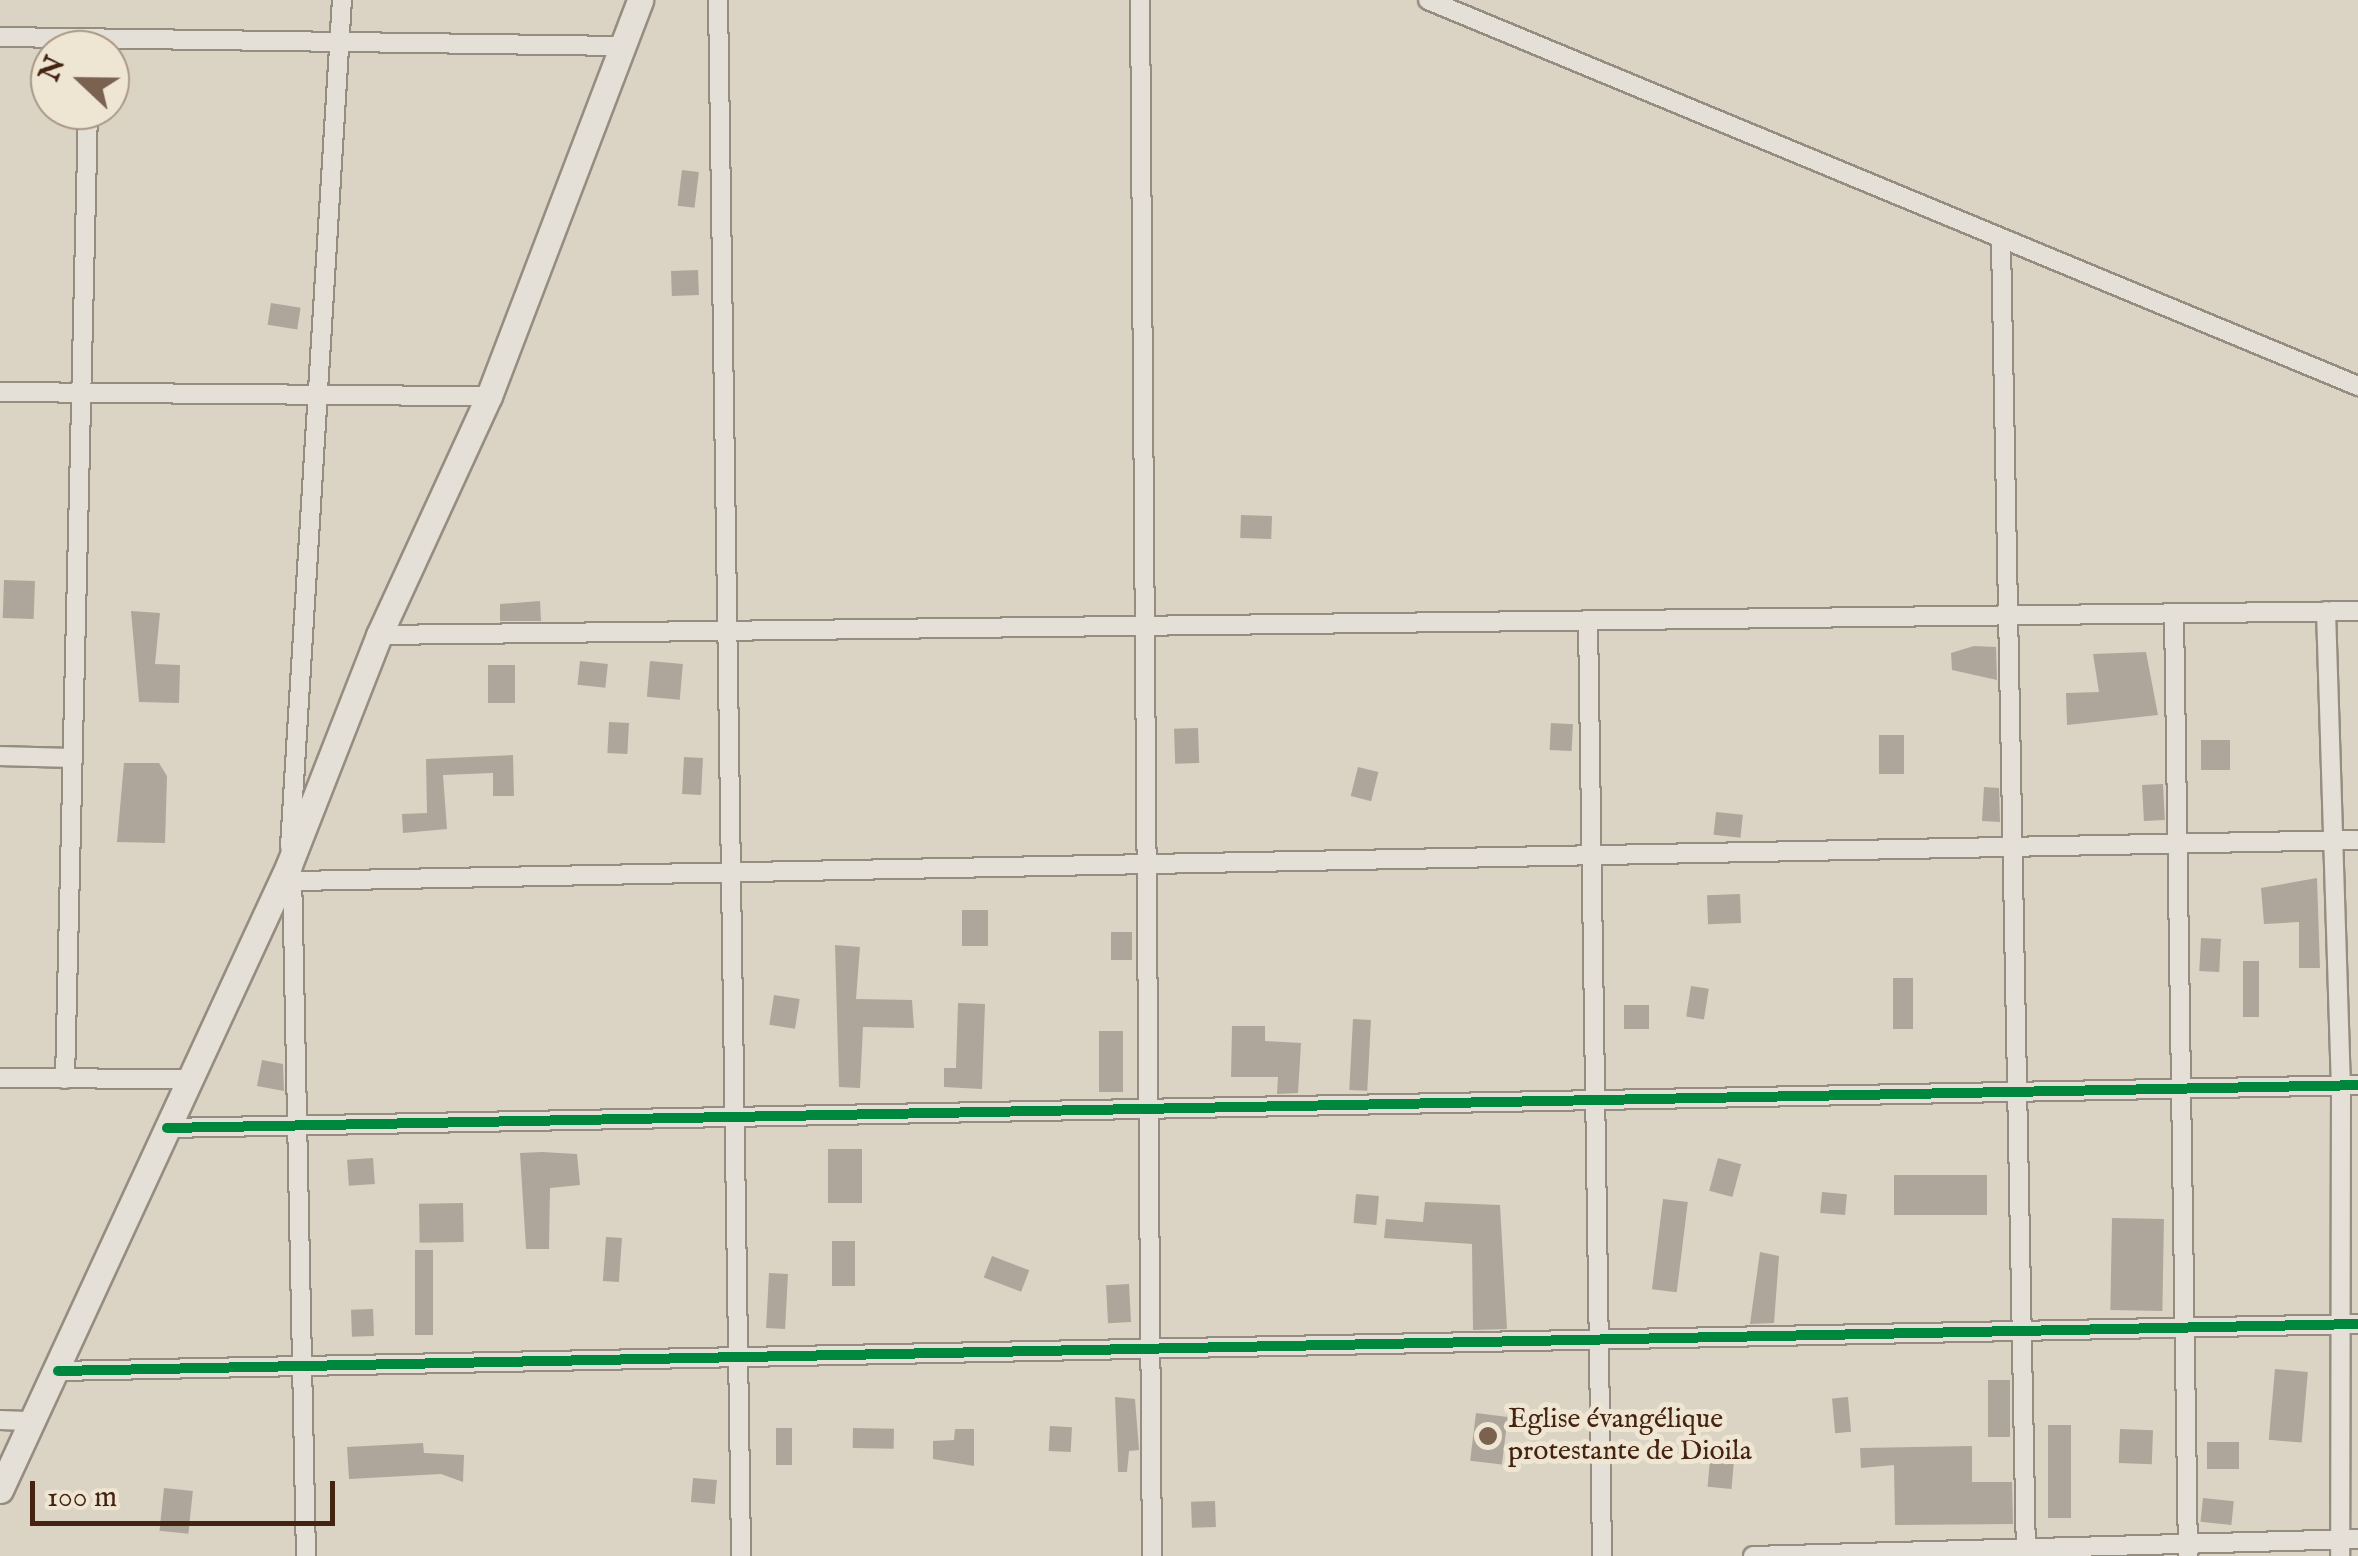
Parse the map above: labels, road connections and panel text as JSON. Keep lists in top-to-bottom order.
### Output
{
  "places": ["Eglise évangélique protestante de Dioila"],
  "scale_bar": "100 m",
  "north": "left"
}
